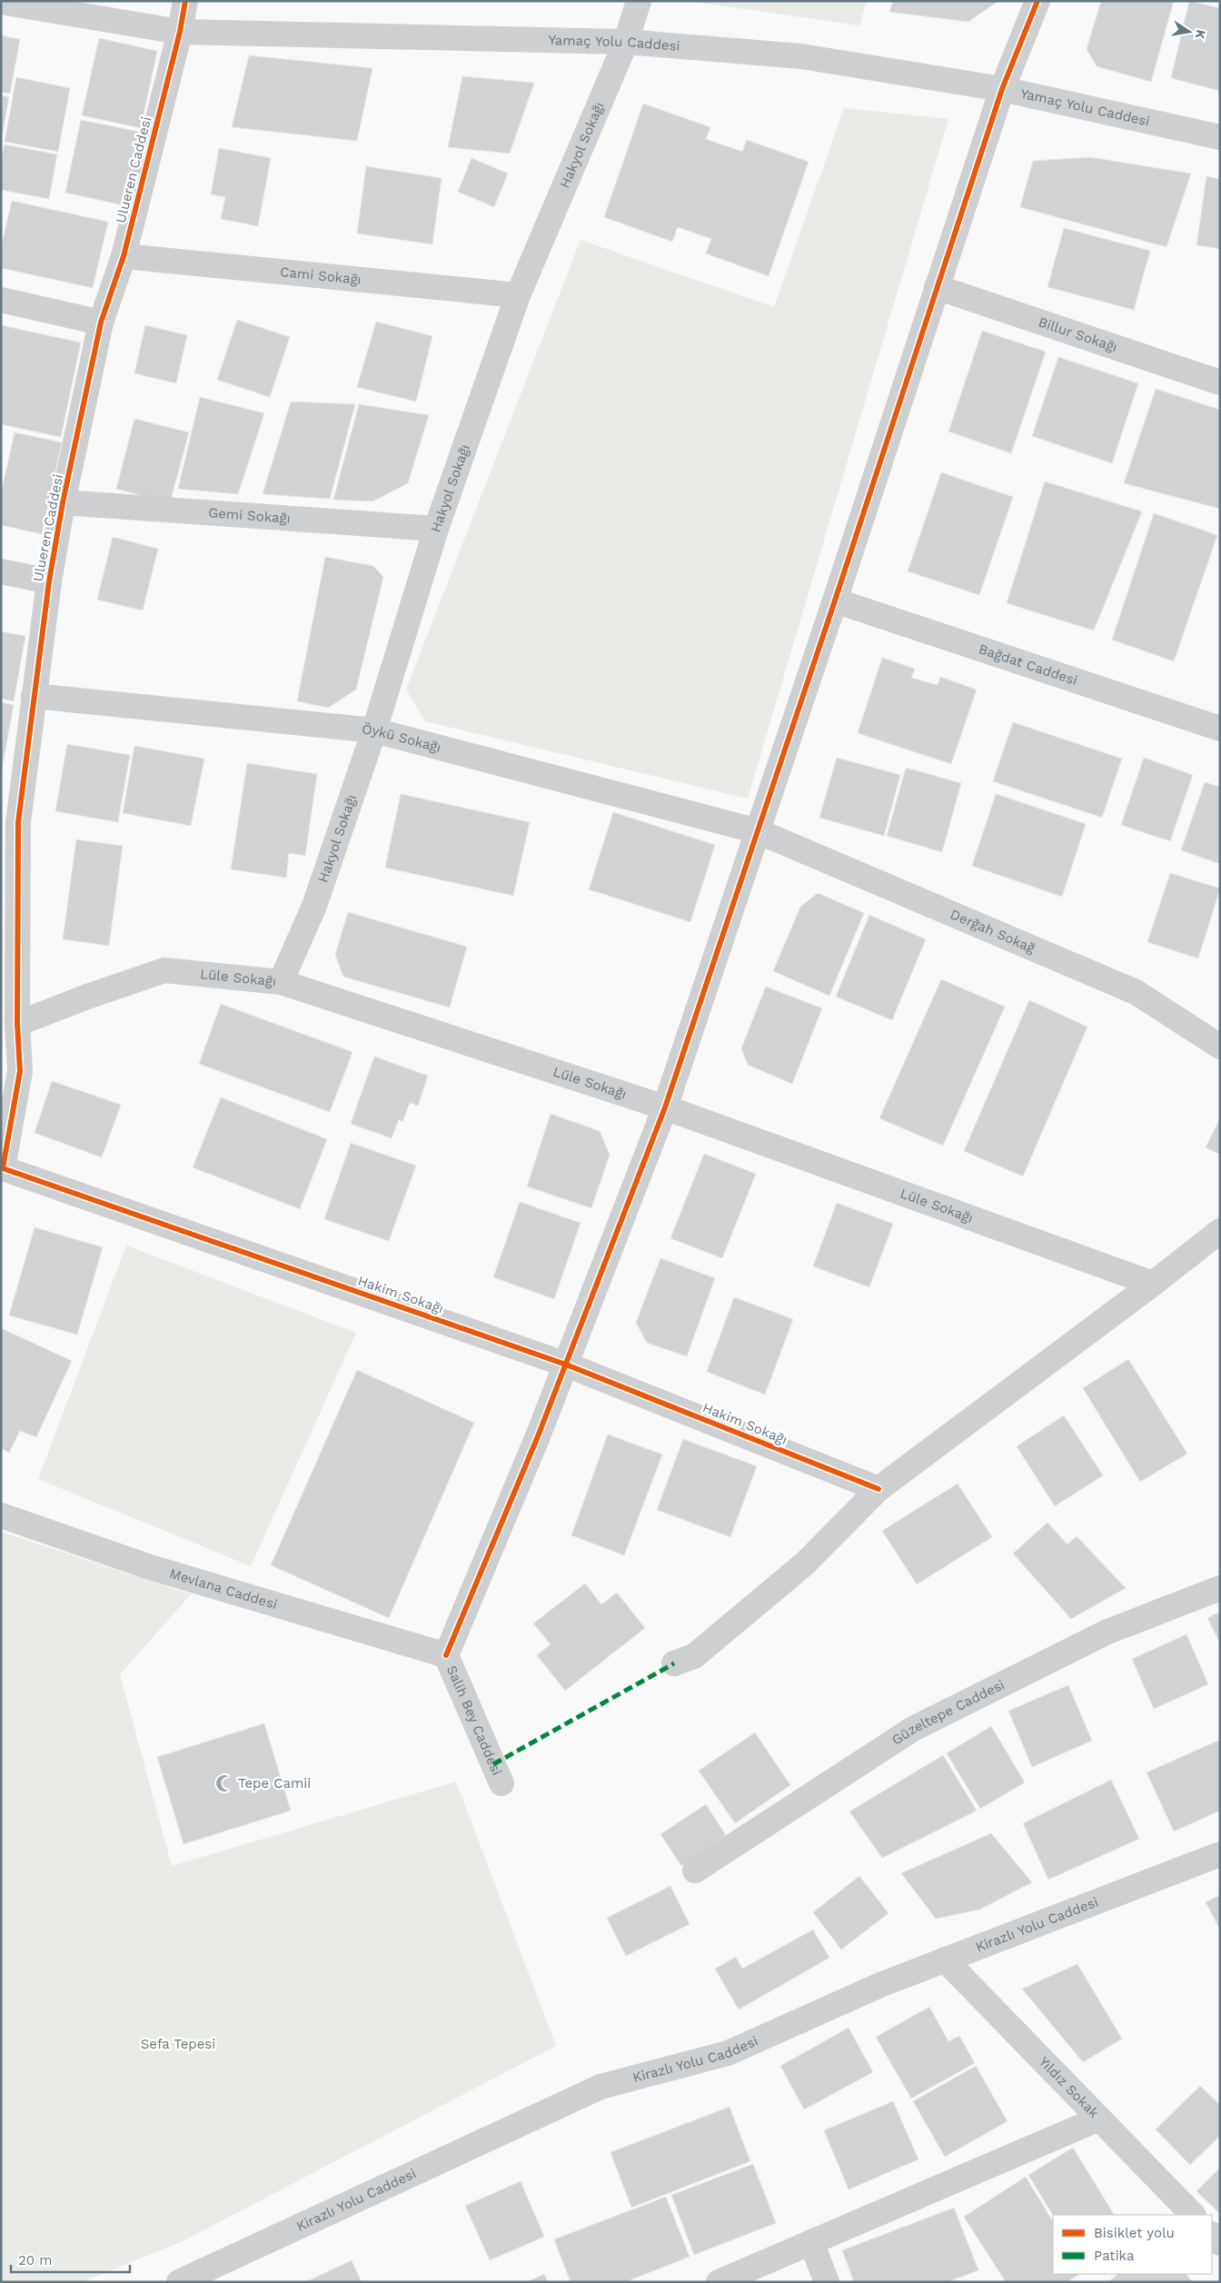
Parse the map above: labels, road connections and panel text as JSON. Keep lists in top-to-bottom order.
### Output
{
  "streets": {
    "street": [
      "Yamaç Yolu Caddesi",
      "Hakyol Sokağı",
      "Ulueren Caddesi",
      "Cami Sokağı",
      "Billur Sokağı",
      "Gemi Sokağı",
      "Bağdat Caddesi",
      "Öykü Sokağı",
      "Derğah Sokağ",
      "Lüle Sokağı",
      "Hakim Sokağı",
      "Mevlana Caddesi",
      "Güzeltepe Caddesi",
      "Salih Bey Caddesi",
      "Kirazlı Yolu Caddesi",
      "Yıldız Sokak"
    ]
  },
  "crossings": [
    ["Yamaç Yolu Caddesi", "Hakyol Sokağı"],
    ["Yamaç Yolu Caddesi", "Ulueren Caddesi"],
    ["Hakyol Sokağı", "Cami Sokağı"],
    ["Hakyol Sokağı", "Gemi Sokağı"],
    ["Hakyol Sokağı", "Öykü Sokağı"],
    ["Hakyol Sokağı", "Lüle Sokağı"],
    ["Ulueren Caddesi", "Cami Sokağı"],
    ["Ulueren Caddesi", "Gemi Sokağı"],
    ["Ulueren Caddesi", "Öykü Sokağı"],
    ["Ulueren Caddesi", "Lüle Sokağı"],
    ["Ulueren Caddesi", "Hakim Sokağı"],
    ["Öykü Sokağı", "Derğah Sokağ"],
    ["Mevlana Caddesi", "Salih Bey Caddesi"],
    ["Kirazlı Yolu Caddesi", "Yıldız Sokak"]
  ],
  "parks": ["Sefa Tepesi"],
  "places": {
    "mosque": ["Tepe Camii"]
  },
  "legend": ["Bisiklet yolu", "Patika"],
  "scale_bar": "20 m",
  "north": "right"
}
